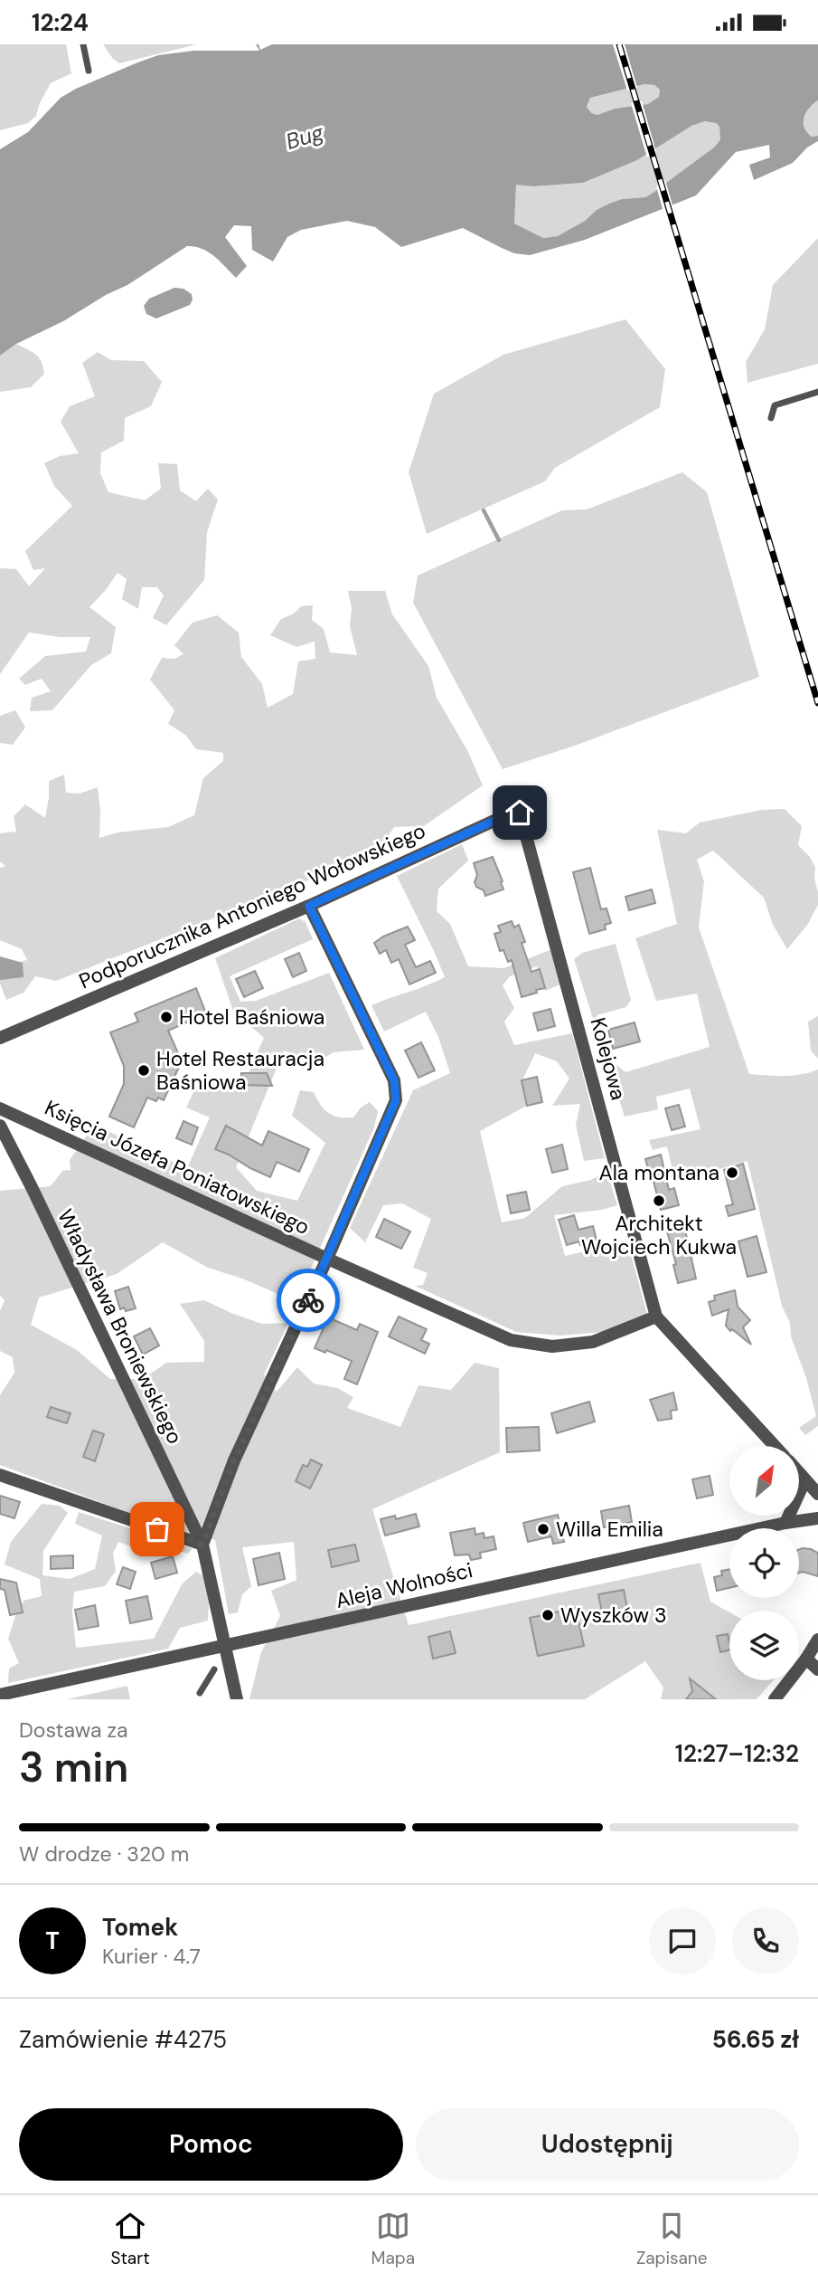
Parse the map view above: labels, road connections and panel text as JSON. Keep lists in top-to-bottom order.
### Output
{
  "streets": {
    "street": [
      "Podporucznika Antoniego Wołowskiego",
      "Kolejowa",
      "Księcia Józefa Poniatowskiego",
      "Władysława Broniewskiego",
      "Aleja Wolności"
    ]
  },
  "crossings": [
    ["Podporucznika Antoniego Wołowskiego", "Kolejowa"],
    ["Kolejowa", "Księcia Józefa Poniatowskiego"],
    ["Władysława Broniewskiego", "Aleja Wolności"]
  ],
  "water": ["Bug"],
  "places": [
    "Hotel Baśniowa",
    "Hotel Restauracja Baśniowa",
    "Ala montana",
    "Architekt Wojciech Kukwa",
    "Willa Emilia",
    "Wyszków 3"
  ],
  "north": "top right",
  "page": {
    "status": "12:24",
    "heading": ["3 min", "Dostawa za", "12:27–12:32"],
    "panel": [
      "Tomek",
      "Kurier · 4.7",
      "Zamówienie #4275",
      "56.65 zł"
    ],
    "bar": "W drodze · 320 m",
    "round": "T",
    "buttons": ["Pomoc", "Udostępnij"],
    "tabs": ["Start", "Mapa", "Zapisane"]
  }
}
